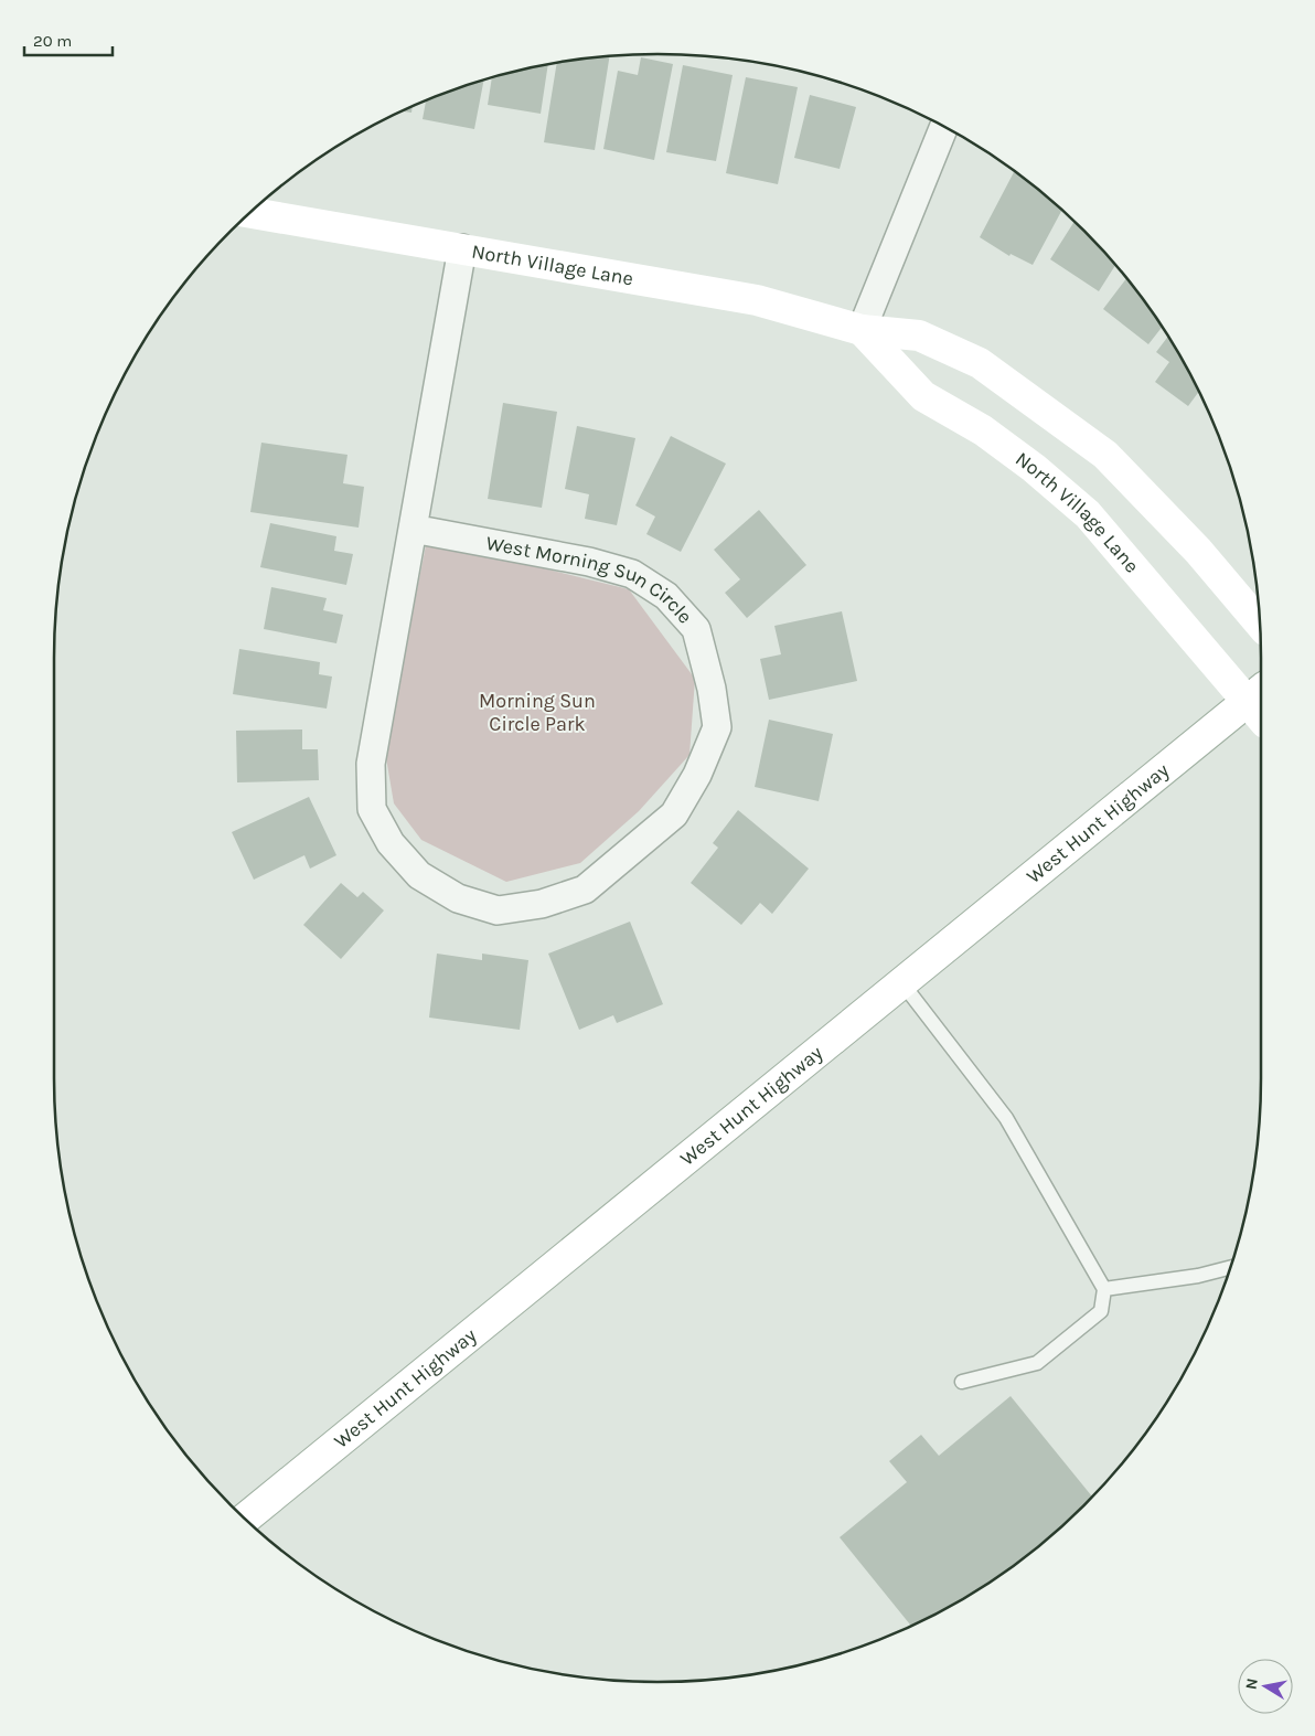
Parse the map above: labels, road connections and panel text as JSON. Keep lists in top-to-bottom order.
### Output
{
  "streets": {
    "street": ["North Village Lane", "West Morning Sun Circle", "West Hunt Highway"]
  },
  "crossings": [
    ["North Village Lane", "West Morning Sun Circle"],
    ["North Village Lane", "West Hunt Highway"]
  ],
  "parks": ["Morning Sun Circle Park"],
  "scale_bar": "20 m",
  "north": "left"
}
